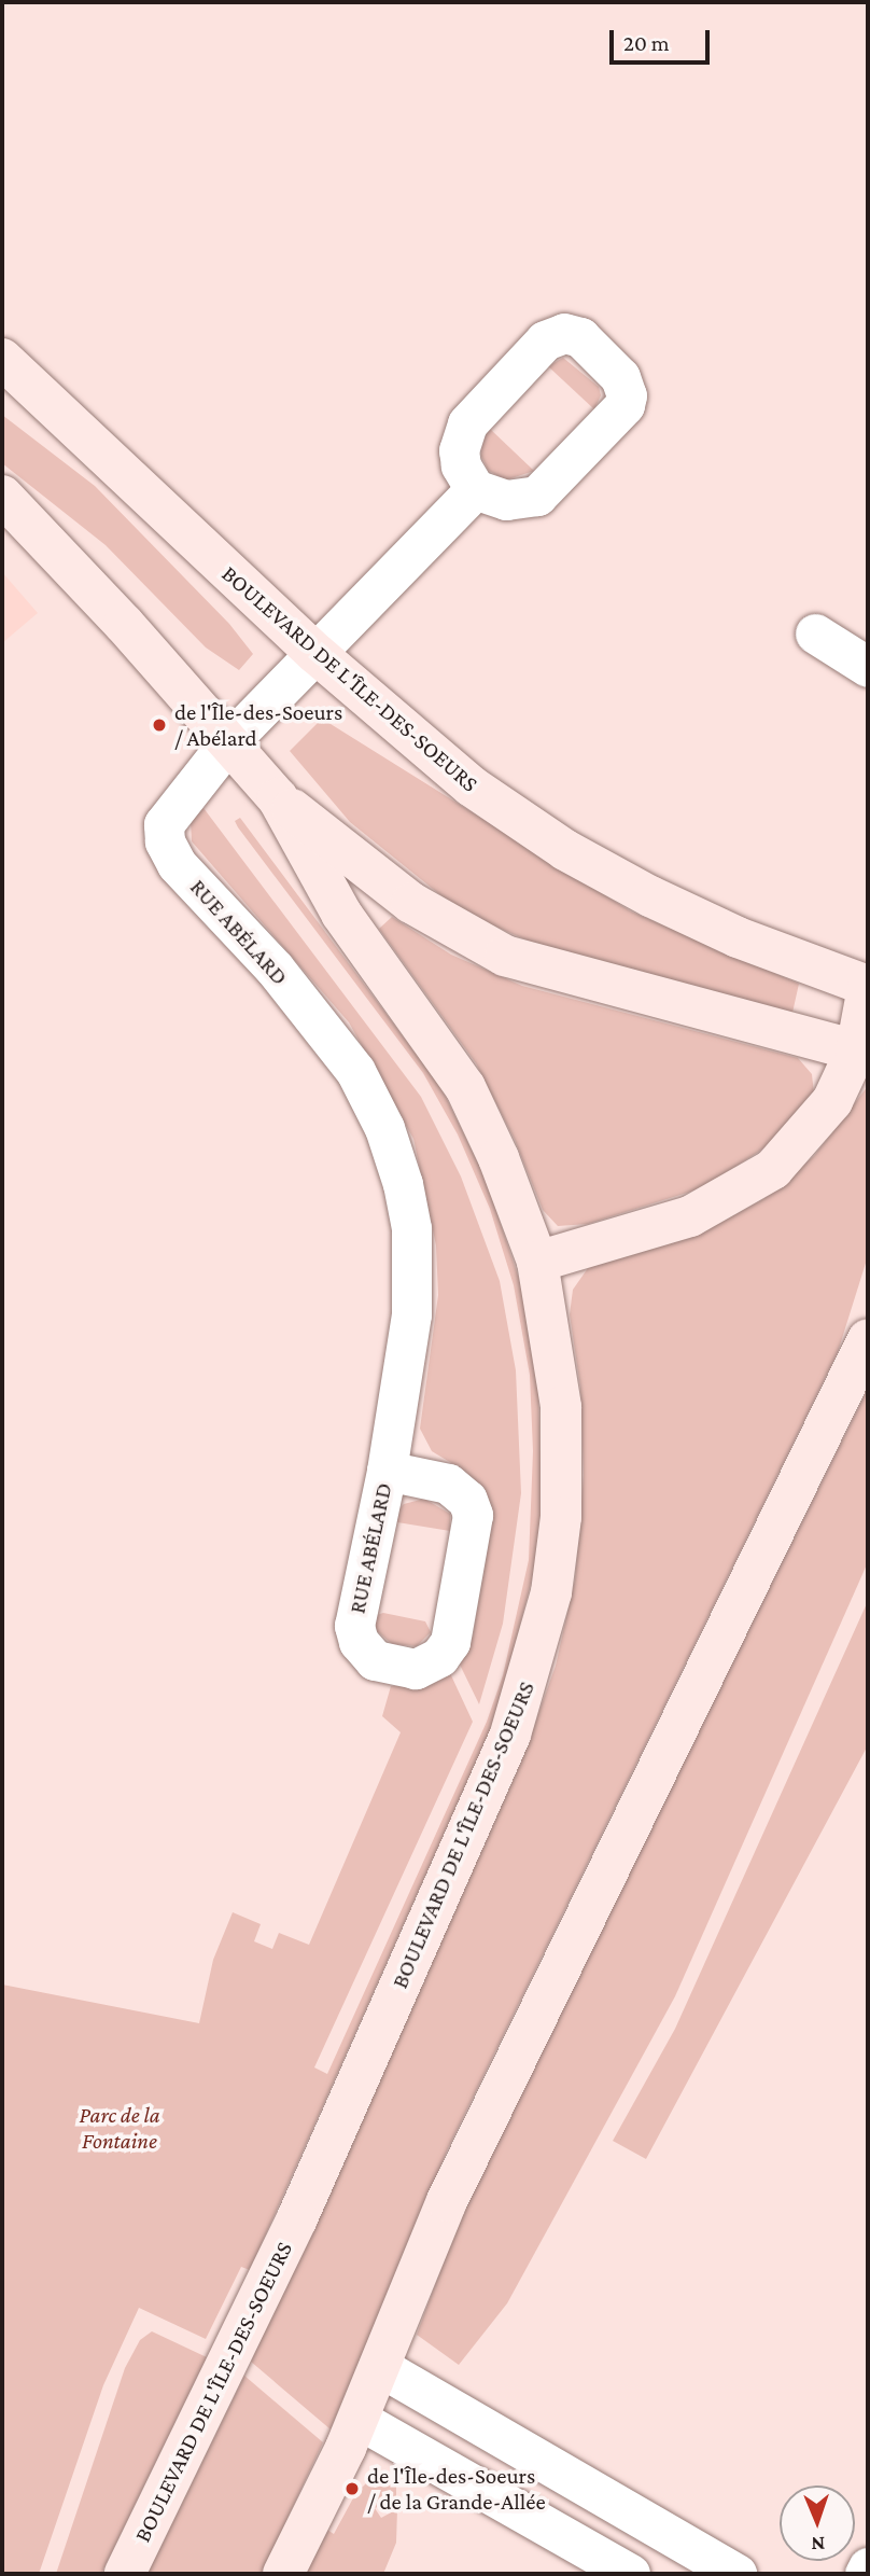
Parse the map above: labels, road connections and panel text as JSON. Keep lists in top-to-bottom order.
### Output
{
  "streets": {
    "street": ["BOULEVARD DE L'ÎLE-DES-SOEURS", "RUE ABÉLARD"]
  },
  "crossings": [
    ["BOULEVARD DE L'ÎLE-DES-SOEURS", "RUE ABÉLARD"]
  ],
  "parks": ["Parc de la Fontaine"],
  "places": ["de l'Île-des-Soeurs / Abélard", "de l'Île-des-Soeurs / de la Grande-Allée"],
  "scale_bar": "20 m",
  "north": "bottom"
}
